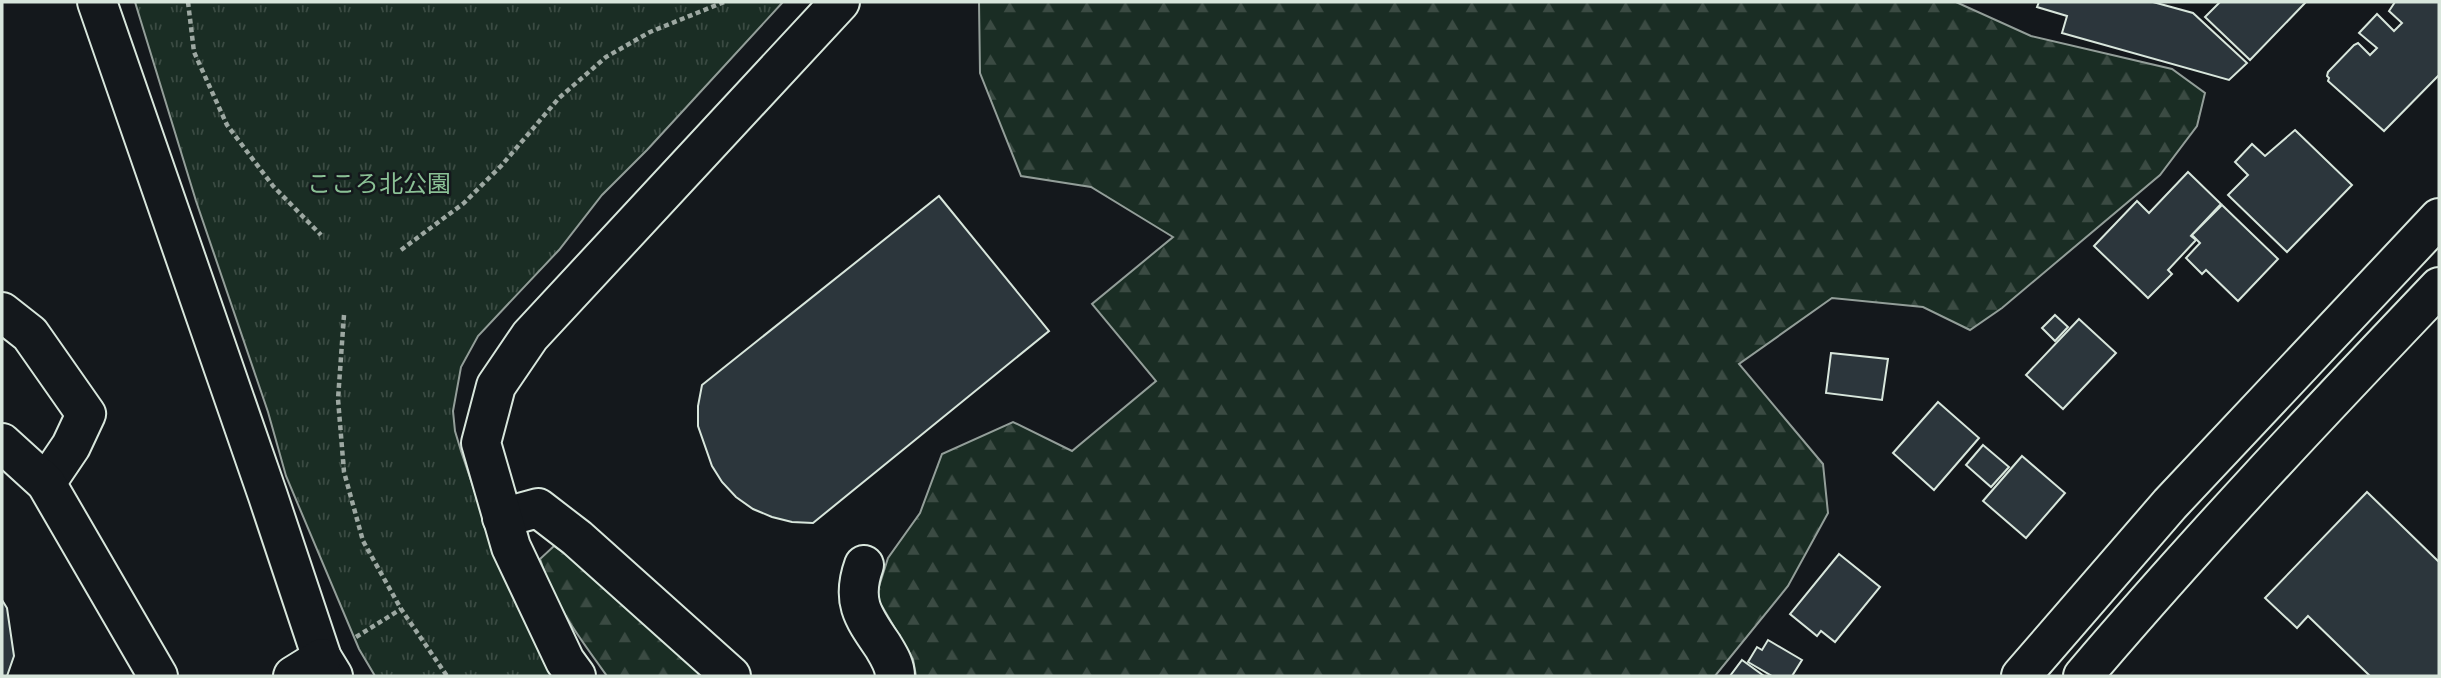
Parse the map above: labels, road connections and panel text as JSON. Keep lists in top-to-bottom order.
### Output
{
  "parks": ["こころ北公園"]
}
